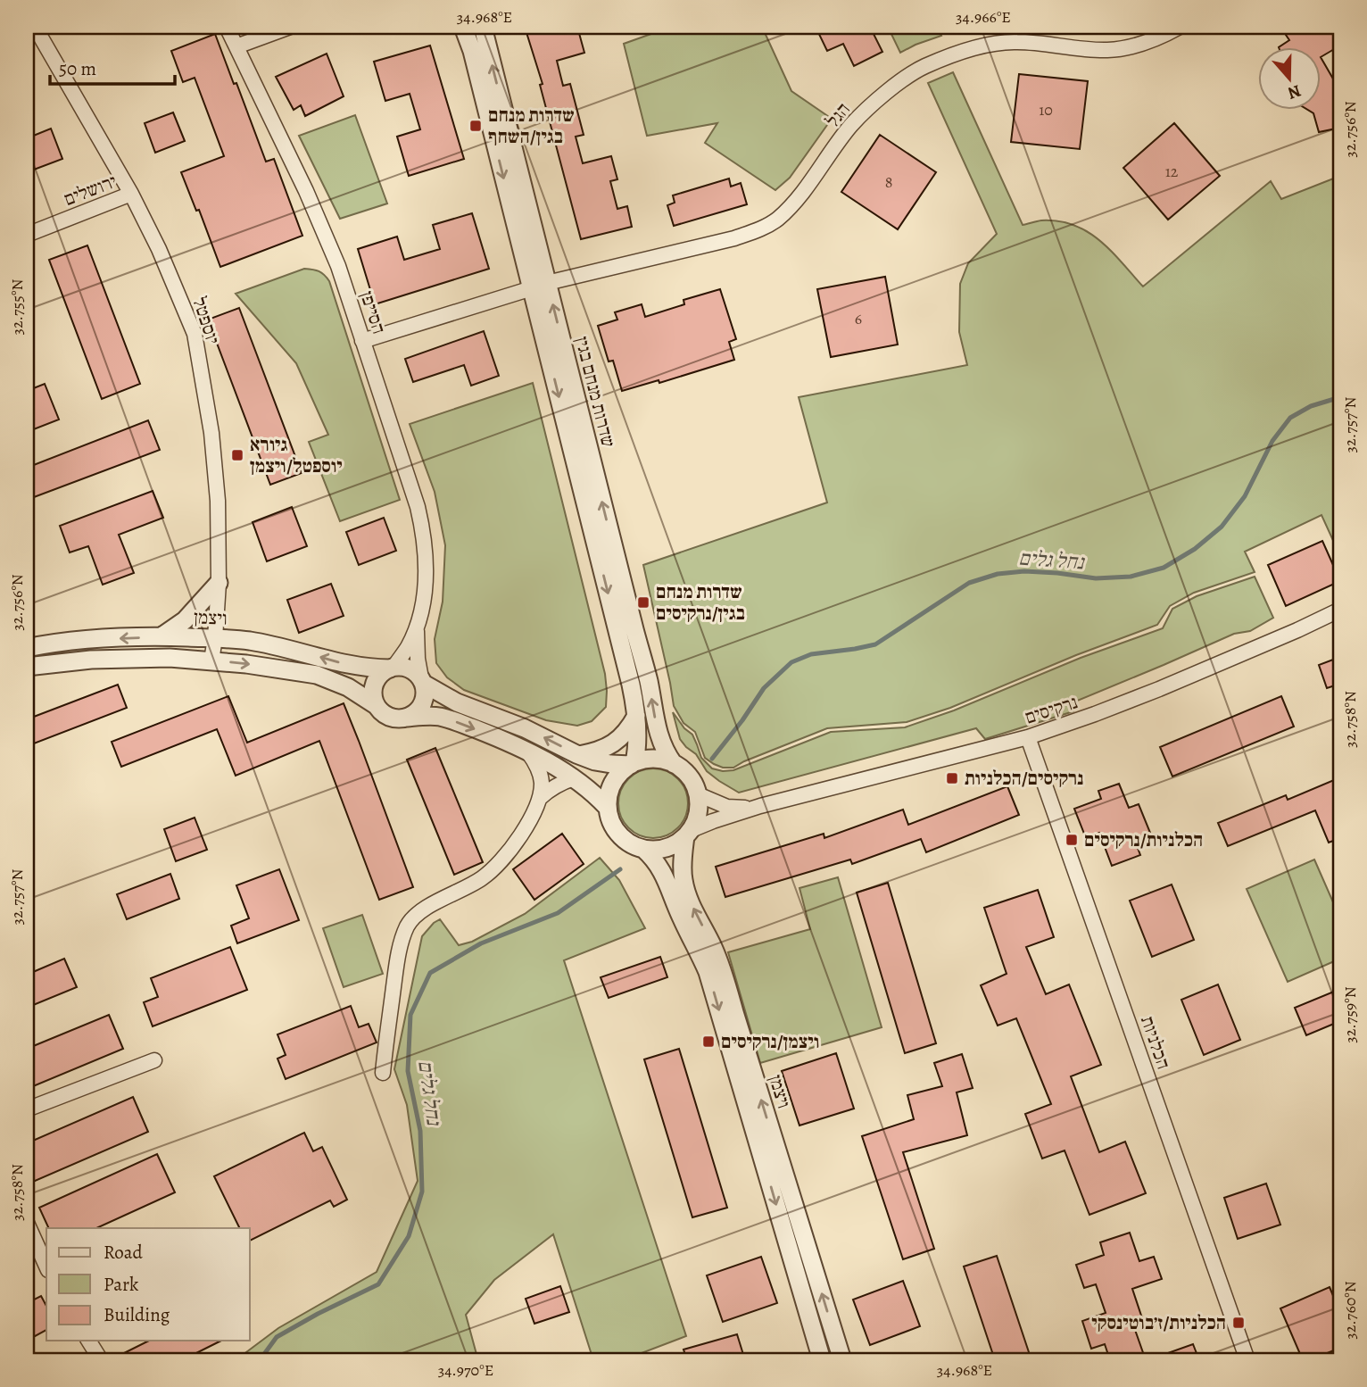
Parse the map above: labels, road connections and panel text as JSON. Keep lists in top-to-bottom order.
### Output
{
  "streets": {
    "street": [
      "הגל",
      "ירושלים",
      "הסייפן",
      "יוספטל",
      "שדרות מנחם בגין",
      "ויצמן",
      "נרקיסים",
      "הכלניות"
    ]
  },
  "crossings": [
    ["הגל", "הסייפן"],
    ["הגל", "שדרות מנחם בגין"],
    ["ירושלים", "יוספטל"],
    ["הסייפן", "ויצמן"],
    ["יוספטל", "ויצמן"],
    ["שדרות מנחם בגין", "ויצמן"],
    ["שדרות מנחם בגין", "נרקיסים"],
    ["ויצמן", "נרקיסים"],
    ["נרקיסים", "הכלניות"]
  ],
  "water": ["נחל גלים"],
  "places": {
    "transit": [
      "שדרות מנחם בגין/השחף",
      "גיורא יוספטל/ויצמן",
      "שדרות מנחם בגין/נרקיסים",
      "נרקיסים/הכלניות",
      "הכלניות/נרקיסים",
      "ויצמן/נרקיסים",
      "הכלניות/ז׳בוטינסקי"
    ]
  },
  "house_numbers": [
    "10",
    "12",
    "8",
    "6"
  ],
  "legend": ["Road", "Park", "Building"],
  "scale_bar": "50 m",
  "north": "bottom",
  "coordinates": [
    "34.968°E",
    "34.966°E",
    "32.756°N",
    "32.755°N",
    "32.757°N",
    "32.758°N",
    "32.759°N",
    "32.760°N",
    "34.970°E"
  ]
}
